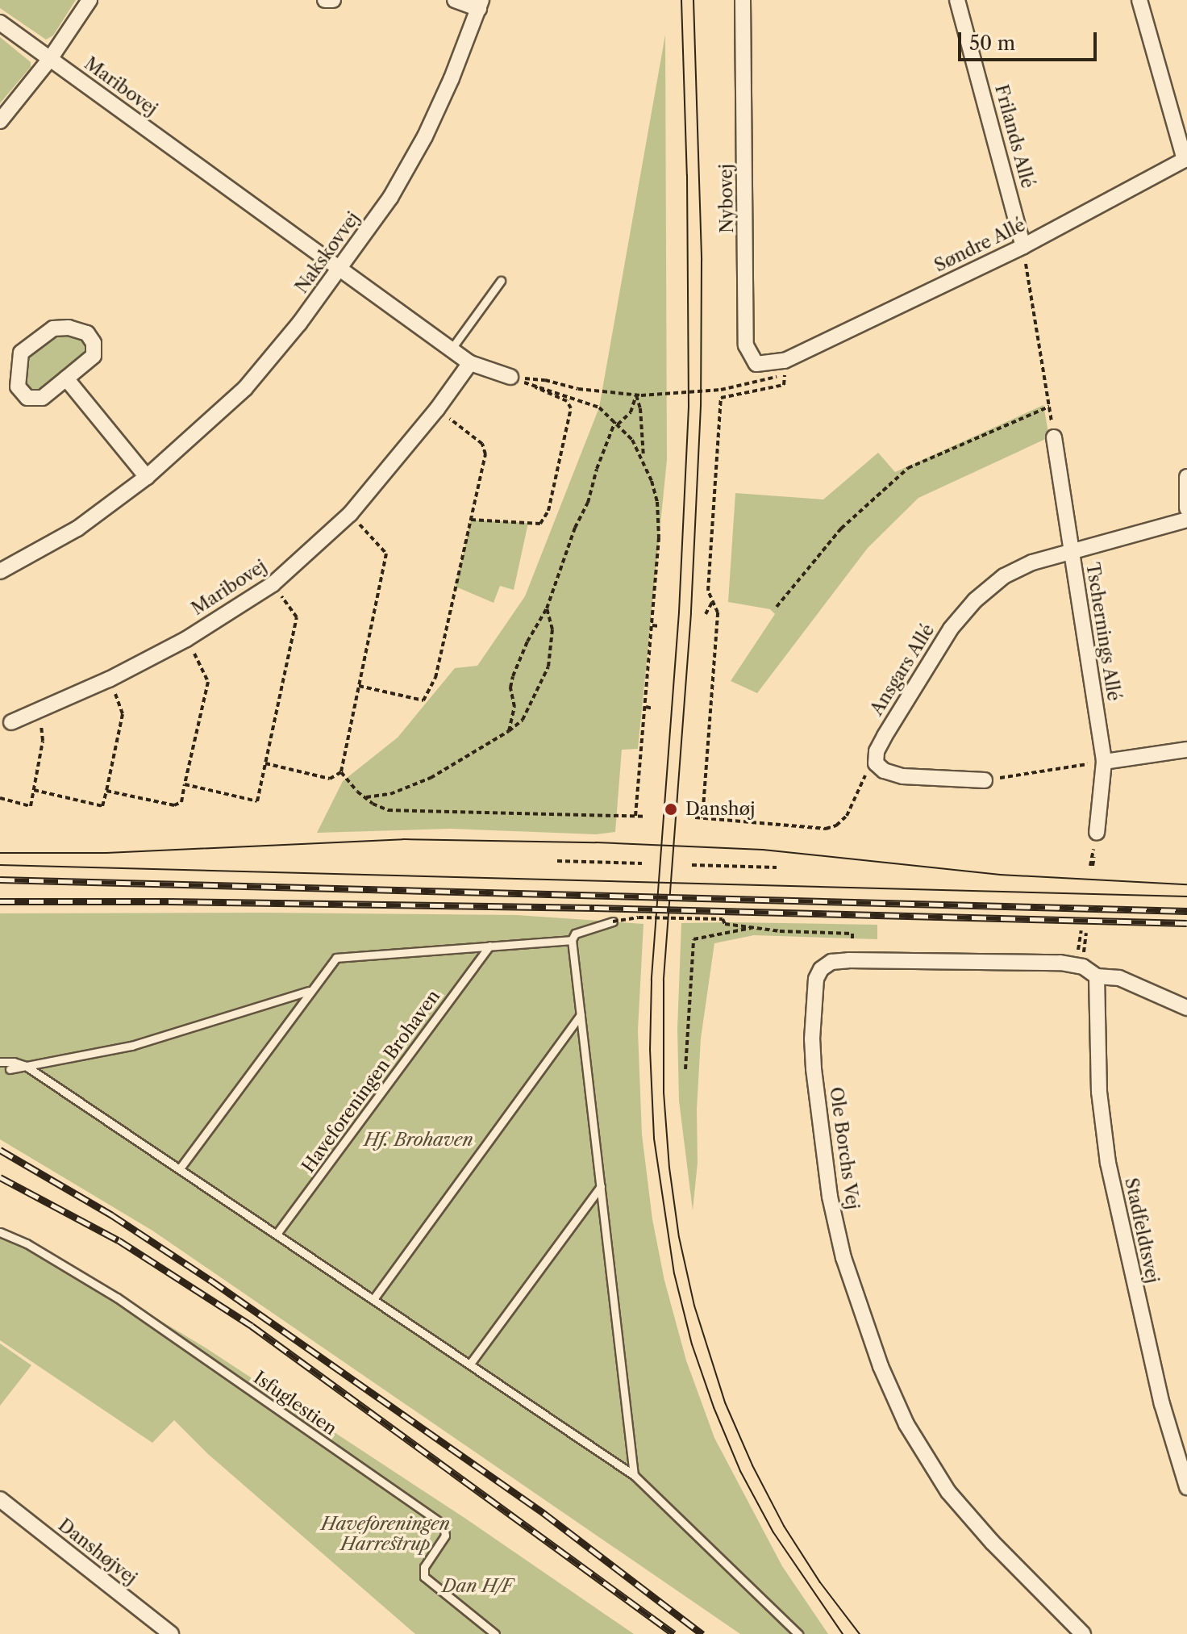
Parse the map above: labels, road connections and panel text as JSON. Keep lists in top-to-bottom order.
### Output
{
  "streets": {
    "street": [
      "Maribovej",
      "Frilands Allé",
      "Nybovej",
      "Søndre Allé",
      "Nakskovvej",
      "Tschernings Allé",
      "Ansgars Allé",
      "Ole Borchs Vej",
      "Stadfeldtsvej",
      "Danshøjvej"
    ],
    "lane": ["Haveforeningen Brohaven", "Isfuglestien"]
  },
  "crossings": [
    ["Maribovej", "Nakskovvej"],
    ["Frilands Allé", "Søndre Allé"],
    ["Nybovej", "Søndre Allé"],
    ["Tschernings Allé", "Ansgars Allé"],
    ["Ole Borchs Vej", "Stadfeldtsvej"]
  ],
  "parks": ["Hf. Brohaven", "Haveforeningen Harrestrup", "Dan H/F"],
  "places": ["Danshøj"],
  "scale_bar": "50 m"
}
